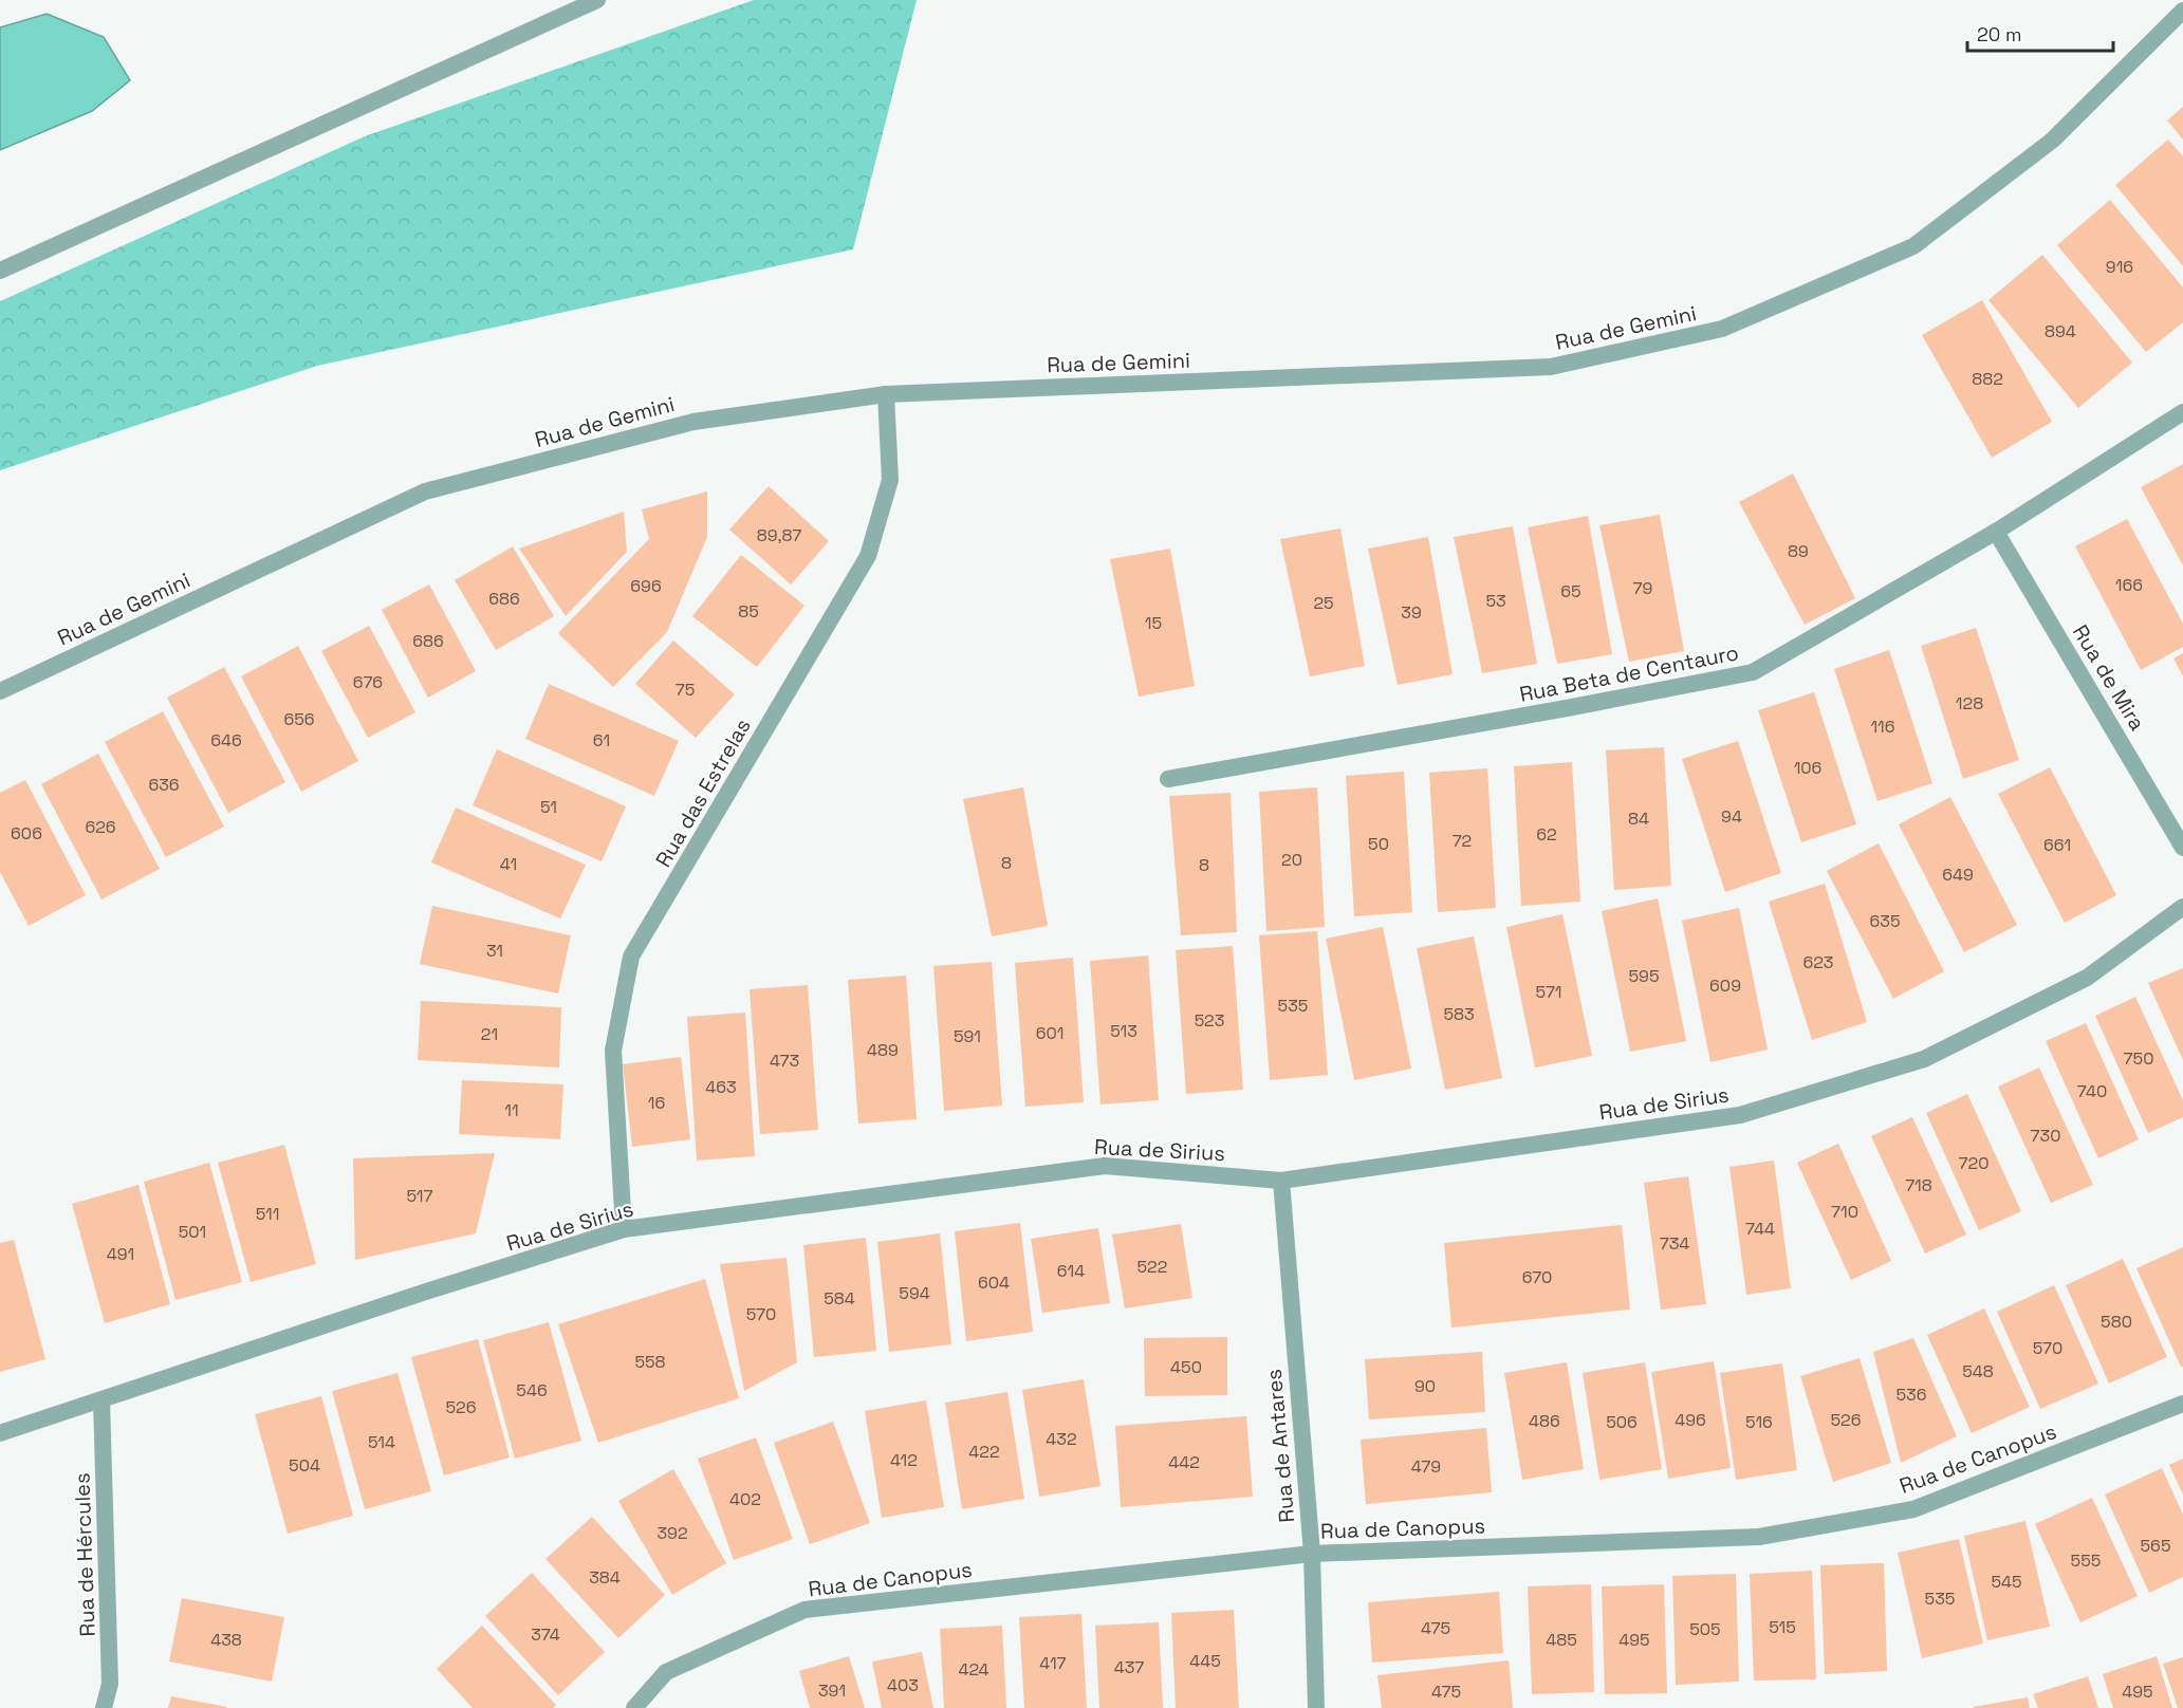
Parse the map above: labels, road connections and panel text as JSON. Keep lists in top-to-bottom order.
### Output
{
  "streets": {
    "street": [
      "Rua de Gemini",
      "Rua Beta de Centauro",
      "Rua de Mira",
      "Rua das Estrelas",
      "Rua de Sirius",
      "Rua de Antares",
      "Rua de Canopus",
      "Rua de Hércules"
    ]
  },
  "crossings": [
    ["Rua de Gemini", "Rua das Estrelas"],
    ["Rua Beta de Centauro", "Rua de Mira"],
    ["Rua das Estrelas", "Rua de Sirius"],
    ["Rua de Sirius", "Rua de Antares"],
    ["Rua de Sirius", "Rua de Hércules"],
    ["Rua de Antares", "Rua de Canopus"]
  ],
  "house_numbers": [
    "916",
    "894",
    "882",
    "89,87",
    "89",
    "166",
    "696",
    "79",
    "65",
    "686",
    "53",
    "25",
    "85",
    "39",
    "15",
    "686",
    "676",
    "75",
    "128",
    "656",
    "116",
    "646",
    "61",
    "106",
    "636",
    "51",
    "94",
    "84",
    "626",
    "606",
    "62",
    "72",
    "50",
    "661",
    "20",
    "8",
    "41",
    "8",
    "649",
    "635",
    "31",
    "623",
    "595",
    "609",
    "571",
    "535",
    "583",
    "523",
    "513",
    "601",
    "21",
    "591",
    "489",
    "750",
    "473",
    "463",
    "740",
    "16",
    "11",
    "730",
    "720",
    "718",
    "517",
    "710",
    "511",
    "744",
    "501",
    "734",
    "491",
    "522",
    "614",
    "670",
    "604",
    "594",
    "584",
    "570",
    "580",
    "570",
    "558",
    "450",
    "548",
    "90",
    "546",
    "536",
    "526",
    "496",
    "526",
    "486",
    "506",
    "516",
    "432",
    "514",
    "422",
    "412",
    "442",
    "504",
    "479",
    "402",
    "392",
    "565",
    "555",
    "384",
    "545",
    "535",
    "515",
    "475",
    "505",
    "374",
    "438",
    "485",
    "495",
    "445",
    "417",
    "437",
    "424",
    "403",
    "391",
    "475",
    "495"
  ],
  "scale_bar": "20 m"
}
